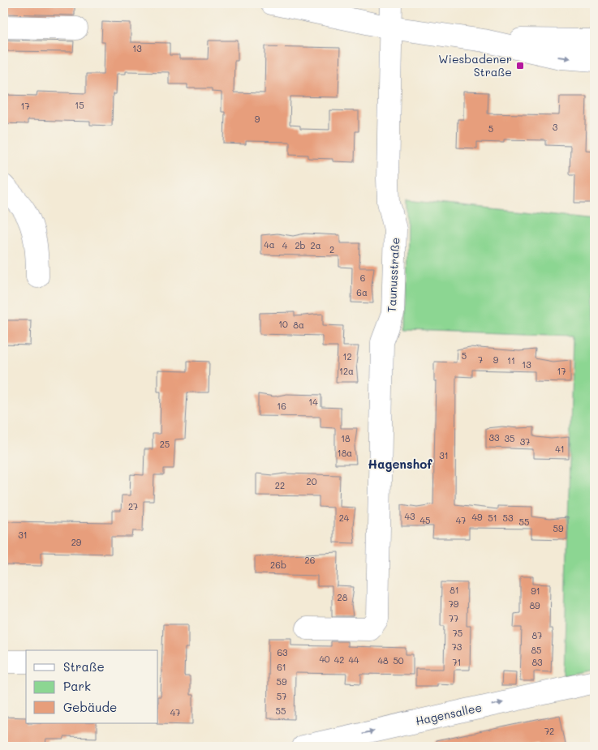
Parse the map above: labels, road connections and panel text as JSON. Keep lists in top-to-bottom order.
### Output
{
  "streets": {
    "street": ["Taunusstraße", "Hagensallee"]
  },
  "one_way": ["Hagensallee"],
  "districts": ["Hagenshof"],
  "places": {
    "transit": ["Wiesbadener Straße"]
  },
  "house_numbers": [
    "13",
    "15",
    "17",
    "9",
    "3",
    "5",
    "4a",
    "4",
    "2b",
    "2a",
    "2",
    "6",
    "6a",
    "10",
    "8a",
    "5",
    "12",
    "7",
    "9",
    "11",
    "13",
    "12a",
    "17",
    "14",
    "16",
    "33",
    "18",
    "35",
    "37",
    "25",
    "41",
    "18a",
    "31",
    "20",
    "22",
    "27",
    "43",
    "49",
    "24",
    "51",
    "53",
    "45",
    "47",
    "55",
    "59",
    "31",
    "29",
    "26",
    "26b",
    "81",
    "91",
    "28",
    "79",
    "89",
    "77",
    "75",
    "87",
    "73",
    "85",
    "63",
    "40",
    "42",
    "44",
    "48",
    "50",
    "71",
    "83",
    "61",
    "59",
    "57",
    "55",
    "47",
    "72"
  ],
  "legend": ["Straße", "Park", "Gebäude"]
}
